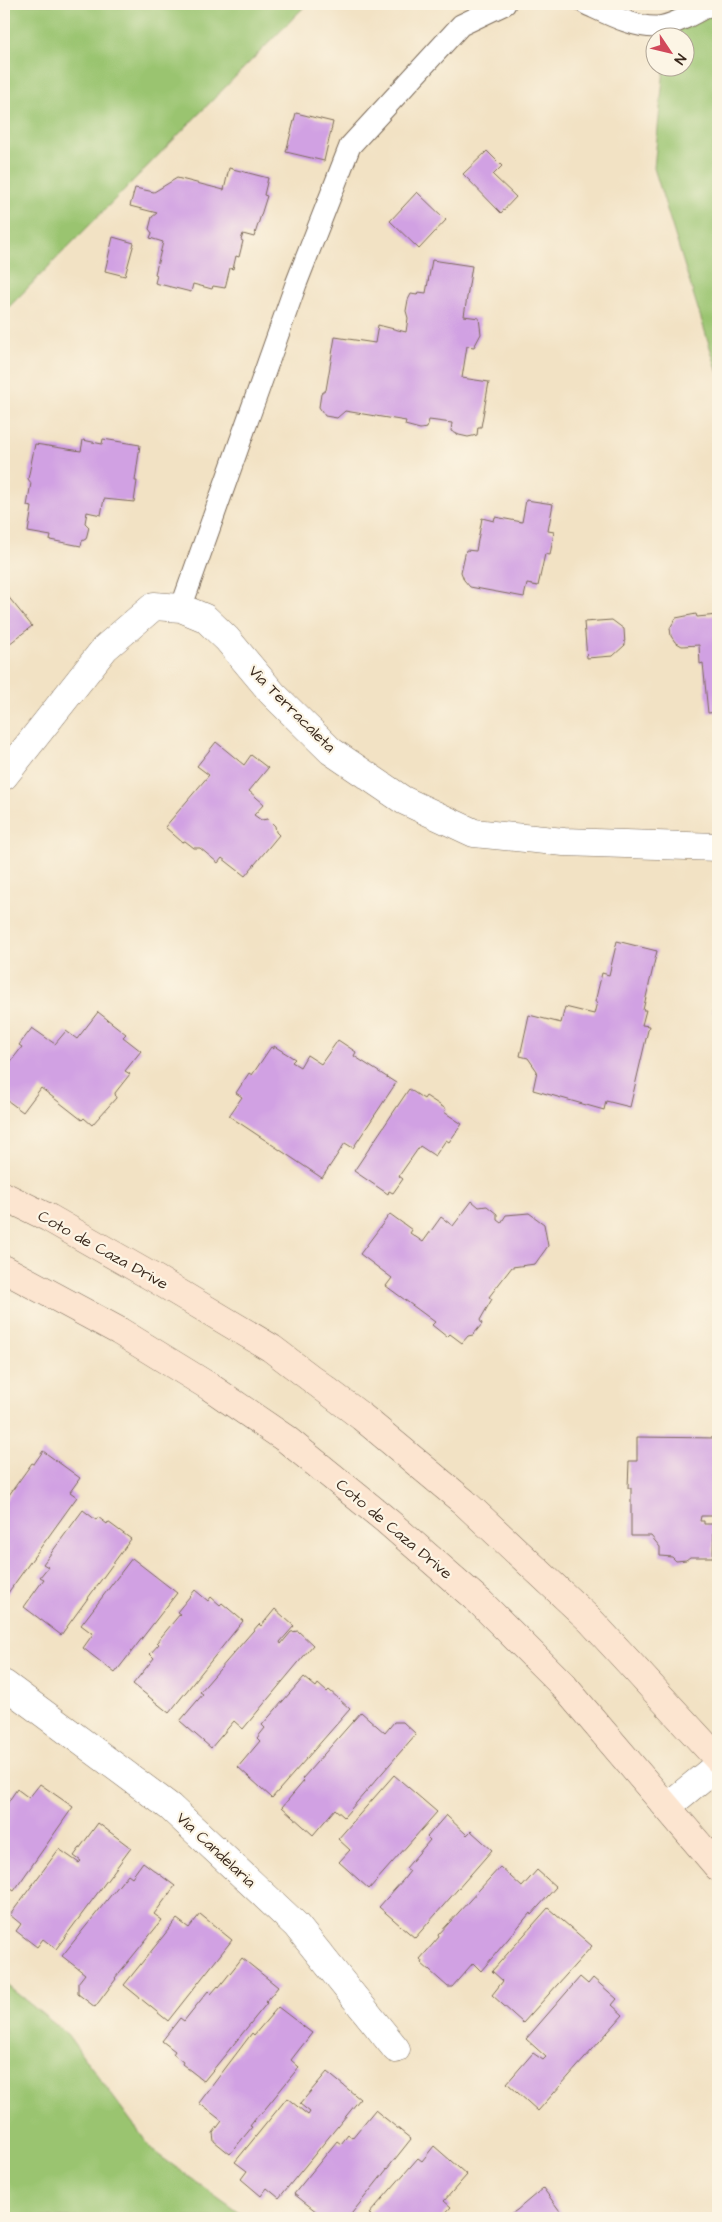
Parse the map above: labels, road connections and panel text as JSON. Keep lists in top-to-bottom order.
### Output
{
  "streets": {
    "main road": ["Coto de Caza Drive"],
    "street": ["Via Terracaleta", "Via Candelaria"]
  },
  "north": "bottom right"
}
